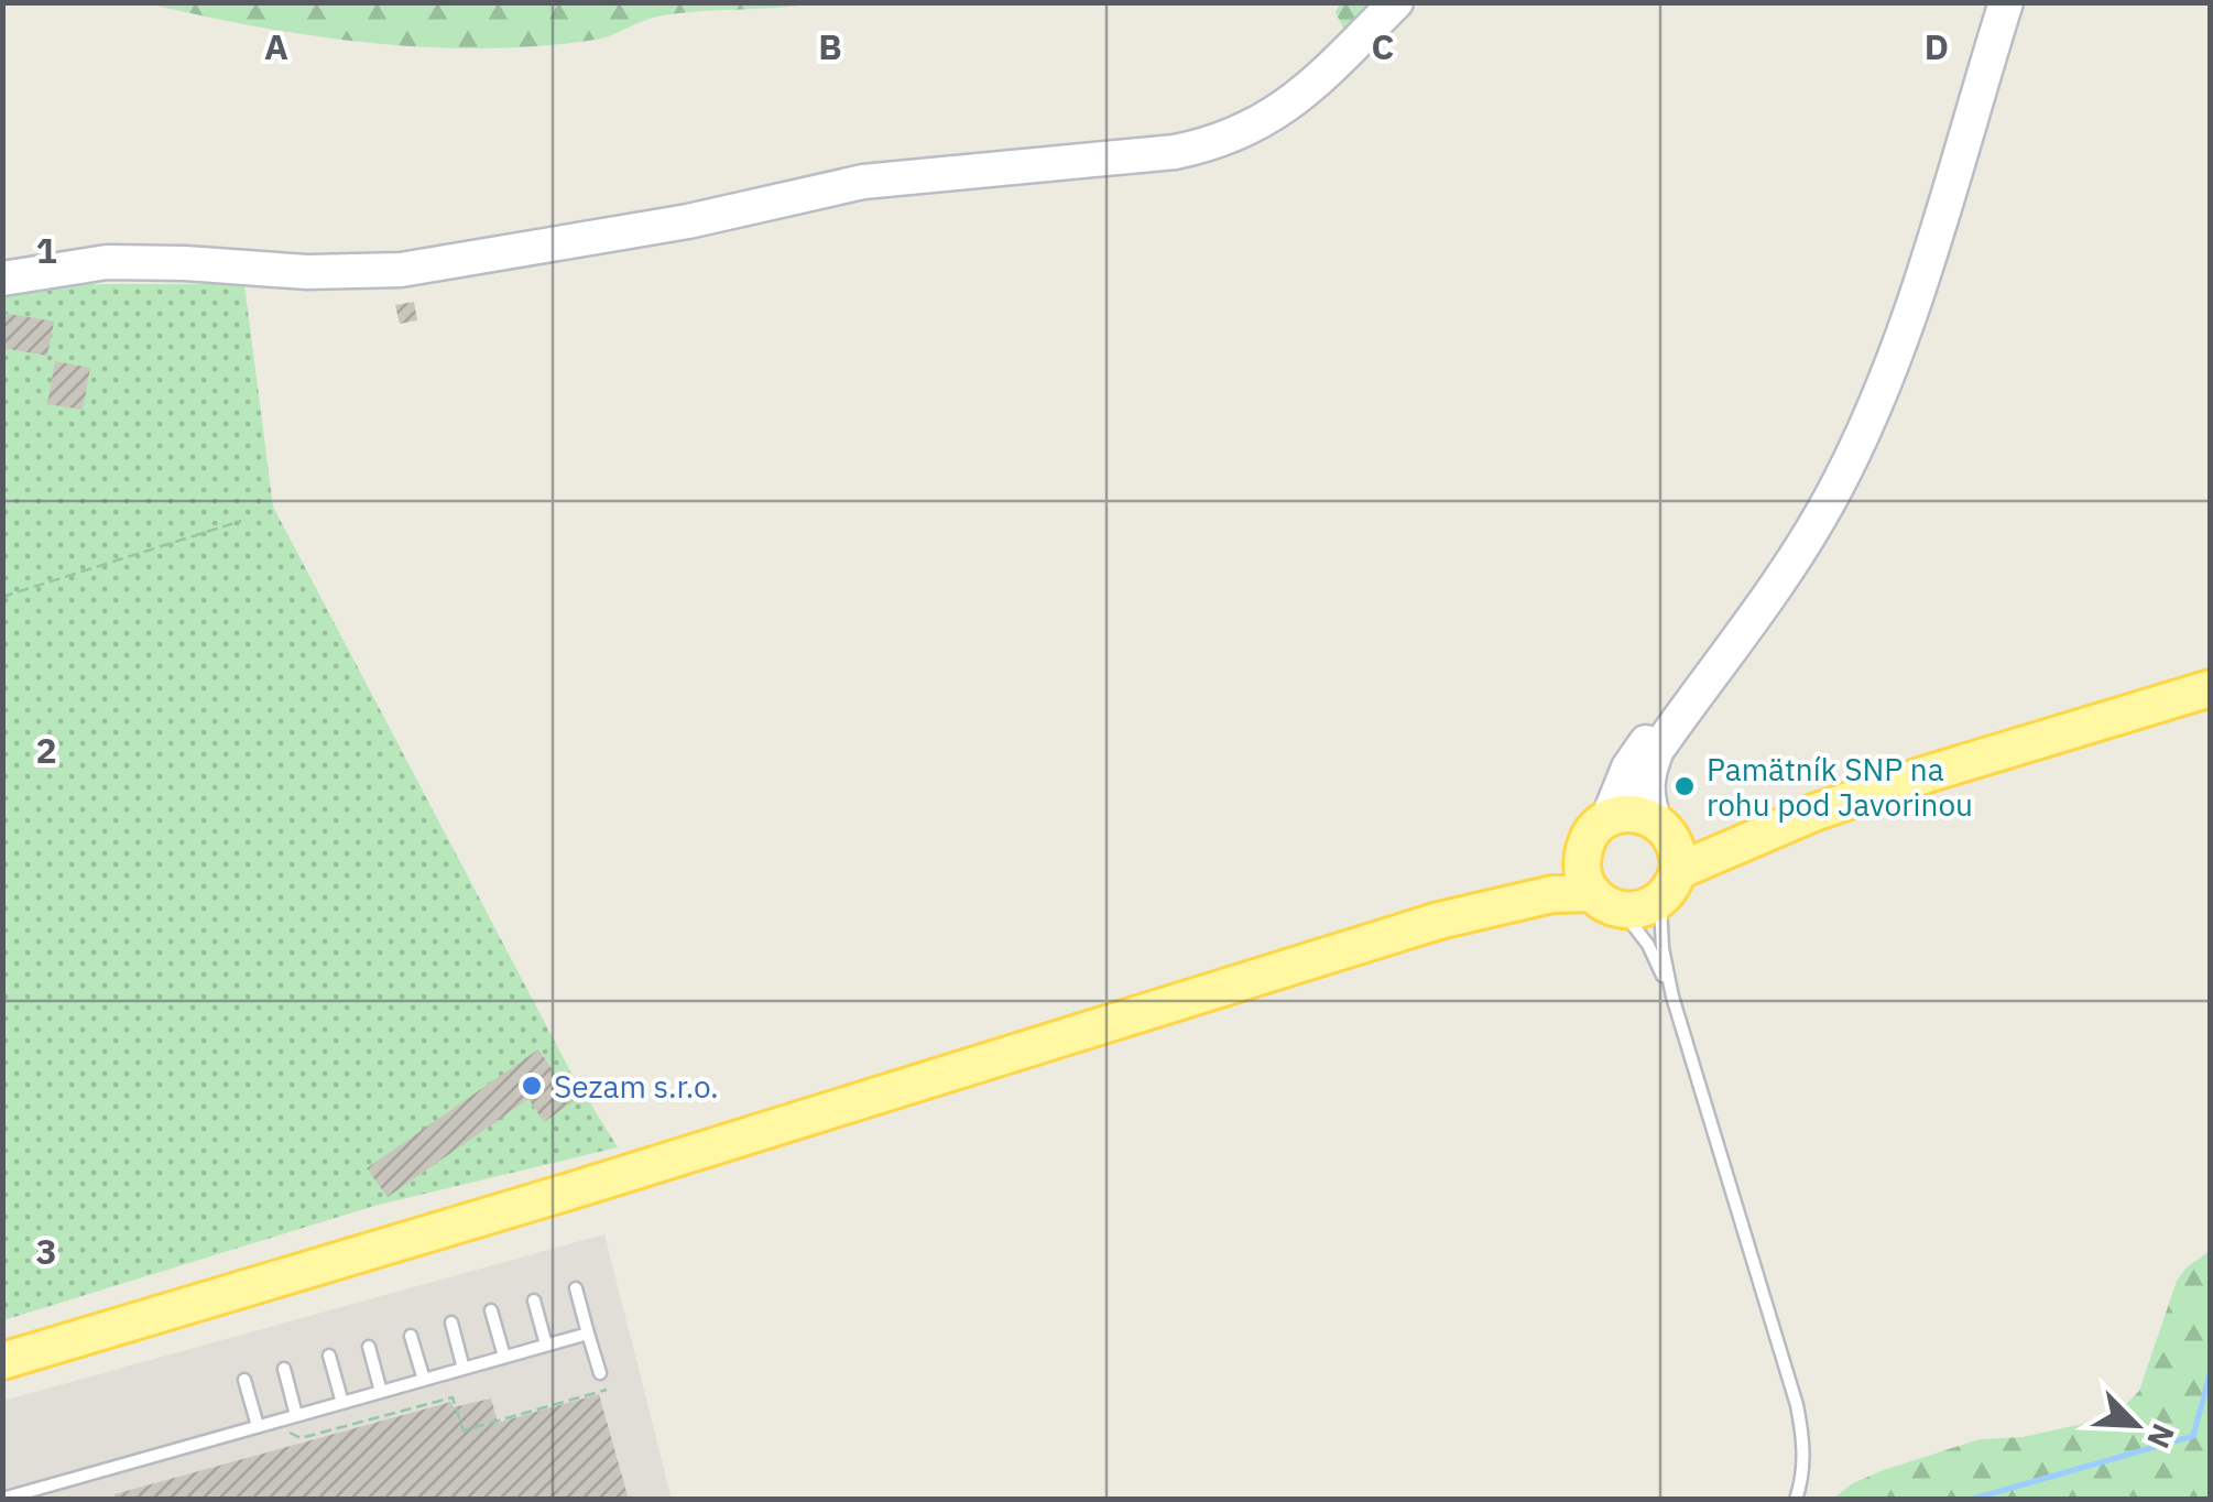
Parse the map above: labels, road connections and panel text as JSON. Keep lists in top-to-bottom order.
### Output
{
  "places": ["Pamätník SNP na rohu pod Javorinou", "Sezam s.r.o."],
  "north": "bottom right",
  "grid": {
    "columns": [
      "A",
      "B",
      "C",
      "D"
    ],
    "rows": ["1", "2", "3"]
  }
}
